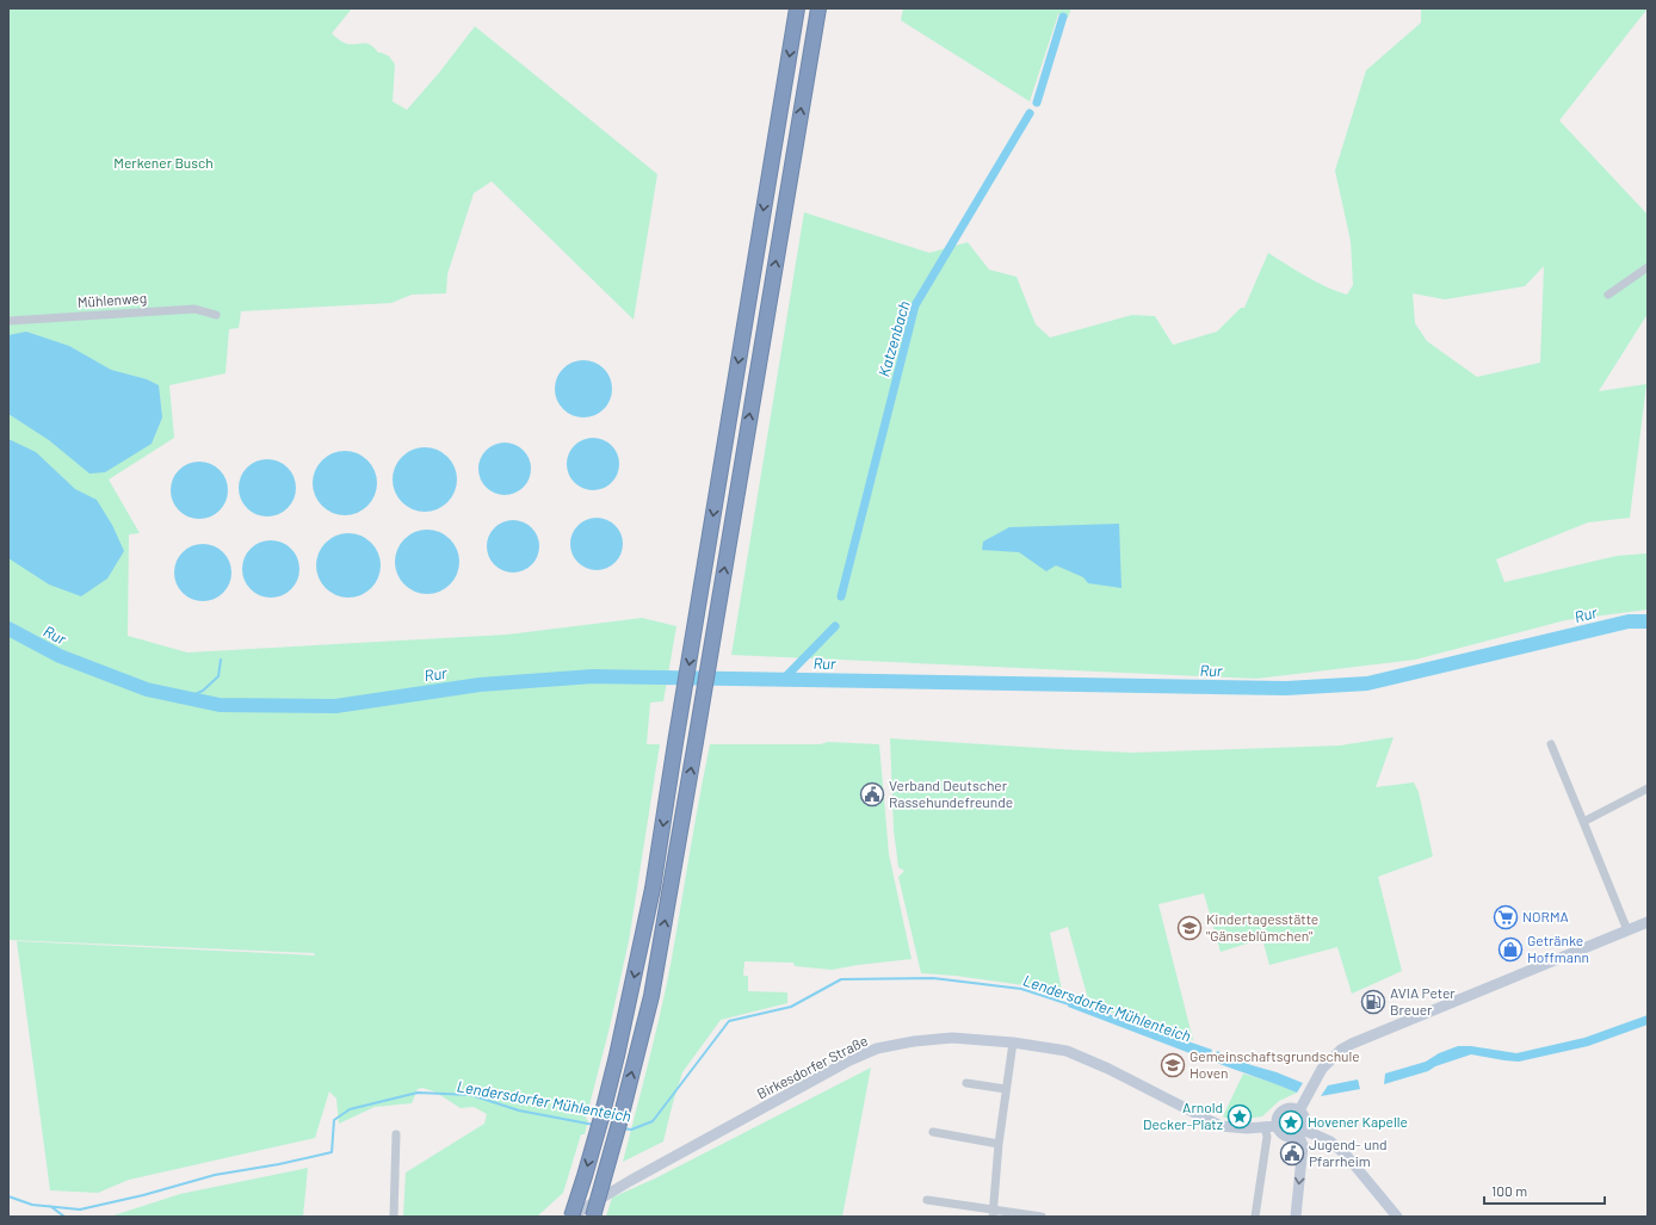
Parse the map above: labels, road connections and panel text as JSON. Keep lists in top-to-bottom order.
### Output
{
  "streets": {
    "main road": ["Birkesdorfer Straße"],
    "street": ["Mühlenweg"]
  },
  "water": ["Katzenbach", "Rur", "Lendersdorfer Mühlenteich"],
  "parks": ["Merkener Busch"],
  "places": {
    "public building": ["Verband Deutscher Rassehundefreunde", "Jugend- und Pfarrheim"],
    "supermarket": ["NORMA"],
    "school or university": ["Kindertagesstätte \"Gänseblümchen\"", "Gemeinschaftsgrundschule Hoven"],
    "shop": ["Getränke Hoffmann"],
    "fuel station": ["AVIA Peter Breuer"],
    "place": ["Arnold Decker-Platz", "Hovener Kapelle"]
  },
  "scale_bar": "100 m"
}
